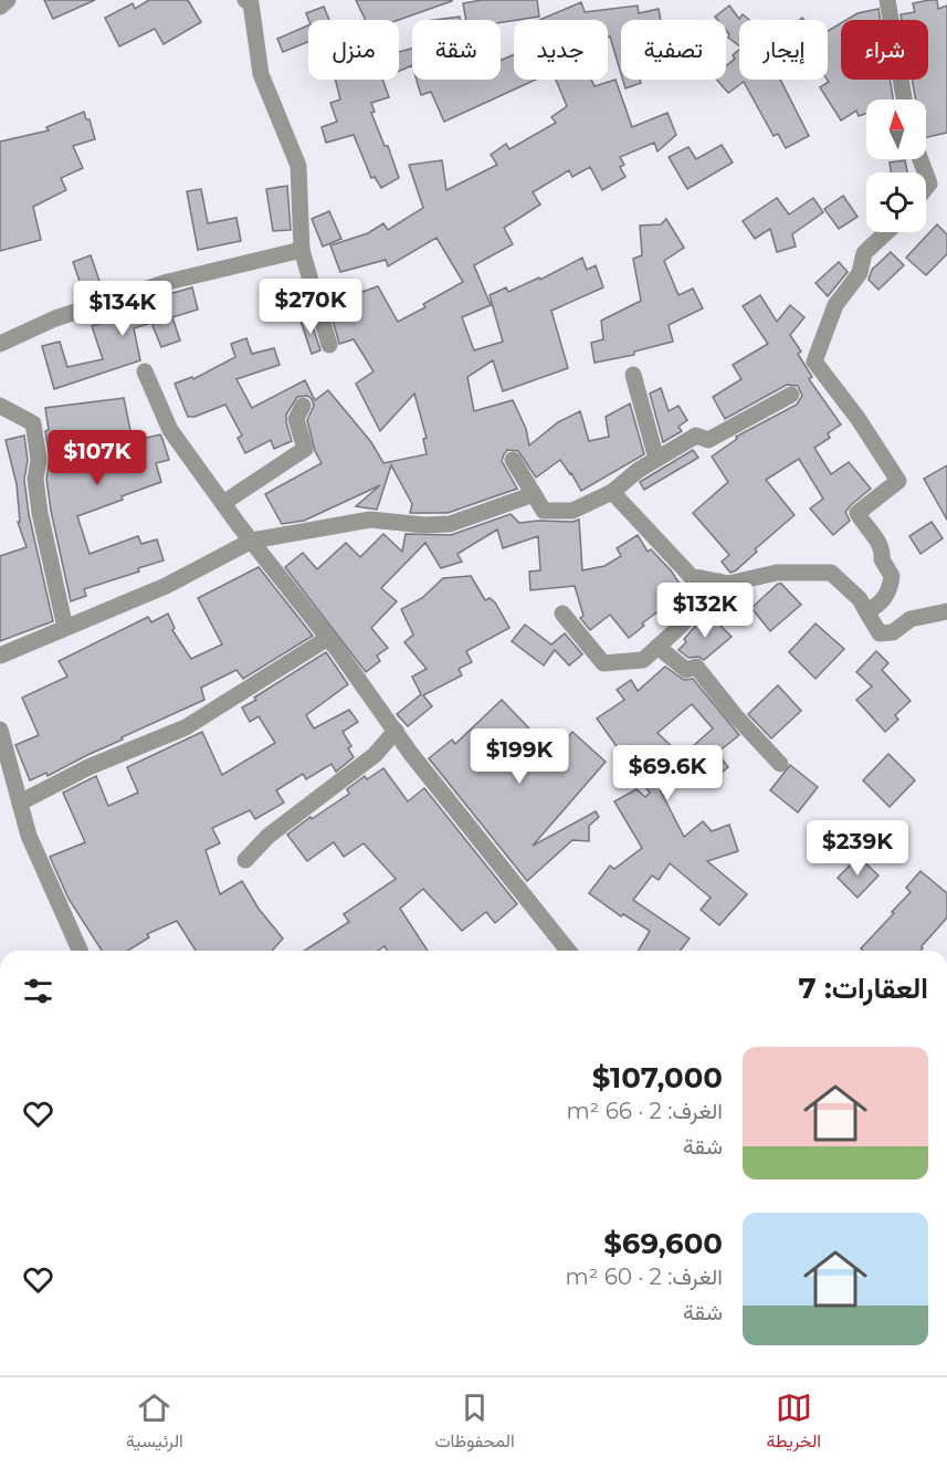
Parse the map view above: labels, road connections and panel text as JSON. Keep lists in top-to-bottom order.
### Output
{
  "north": "top",
  "page": {
    "chip": [
      "شراء",
      "إيجار",
      "تصفية",
      "جديد",
      "شقة",
      "منزل"
    ],
    "price": [
      "$270K",
      "$134K",
      "$107K",
      "$132K",
      "$199K",
      "$69.6K",
      "$239K"
    ],
    "heading": "العقارات: 7",
    "list": [
      {
        "name": "$107,000",
        "note": "الغرف: 2 · 66 m² · شقة"
      },
      {
        "name": "$69,600",
        "note": "الغرف: 2 · 60 m² · شقة"
      }
    ],
    "tabs": ["الخريطة", "المحفوظات", "الرئيسية"]
  }
}
